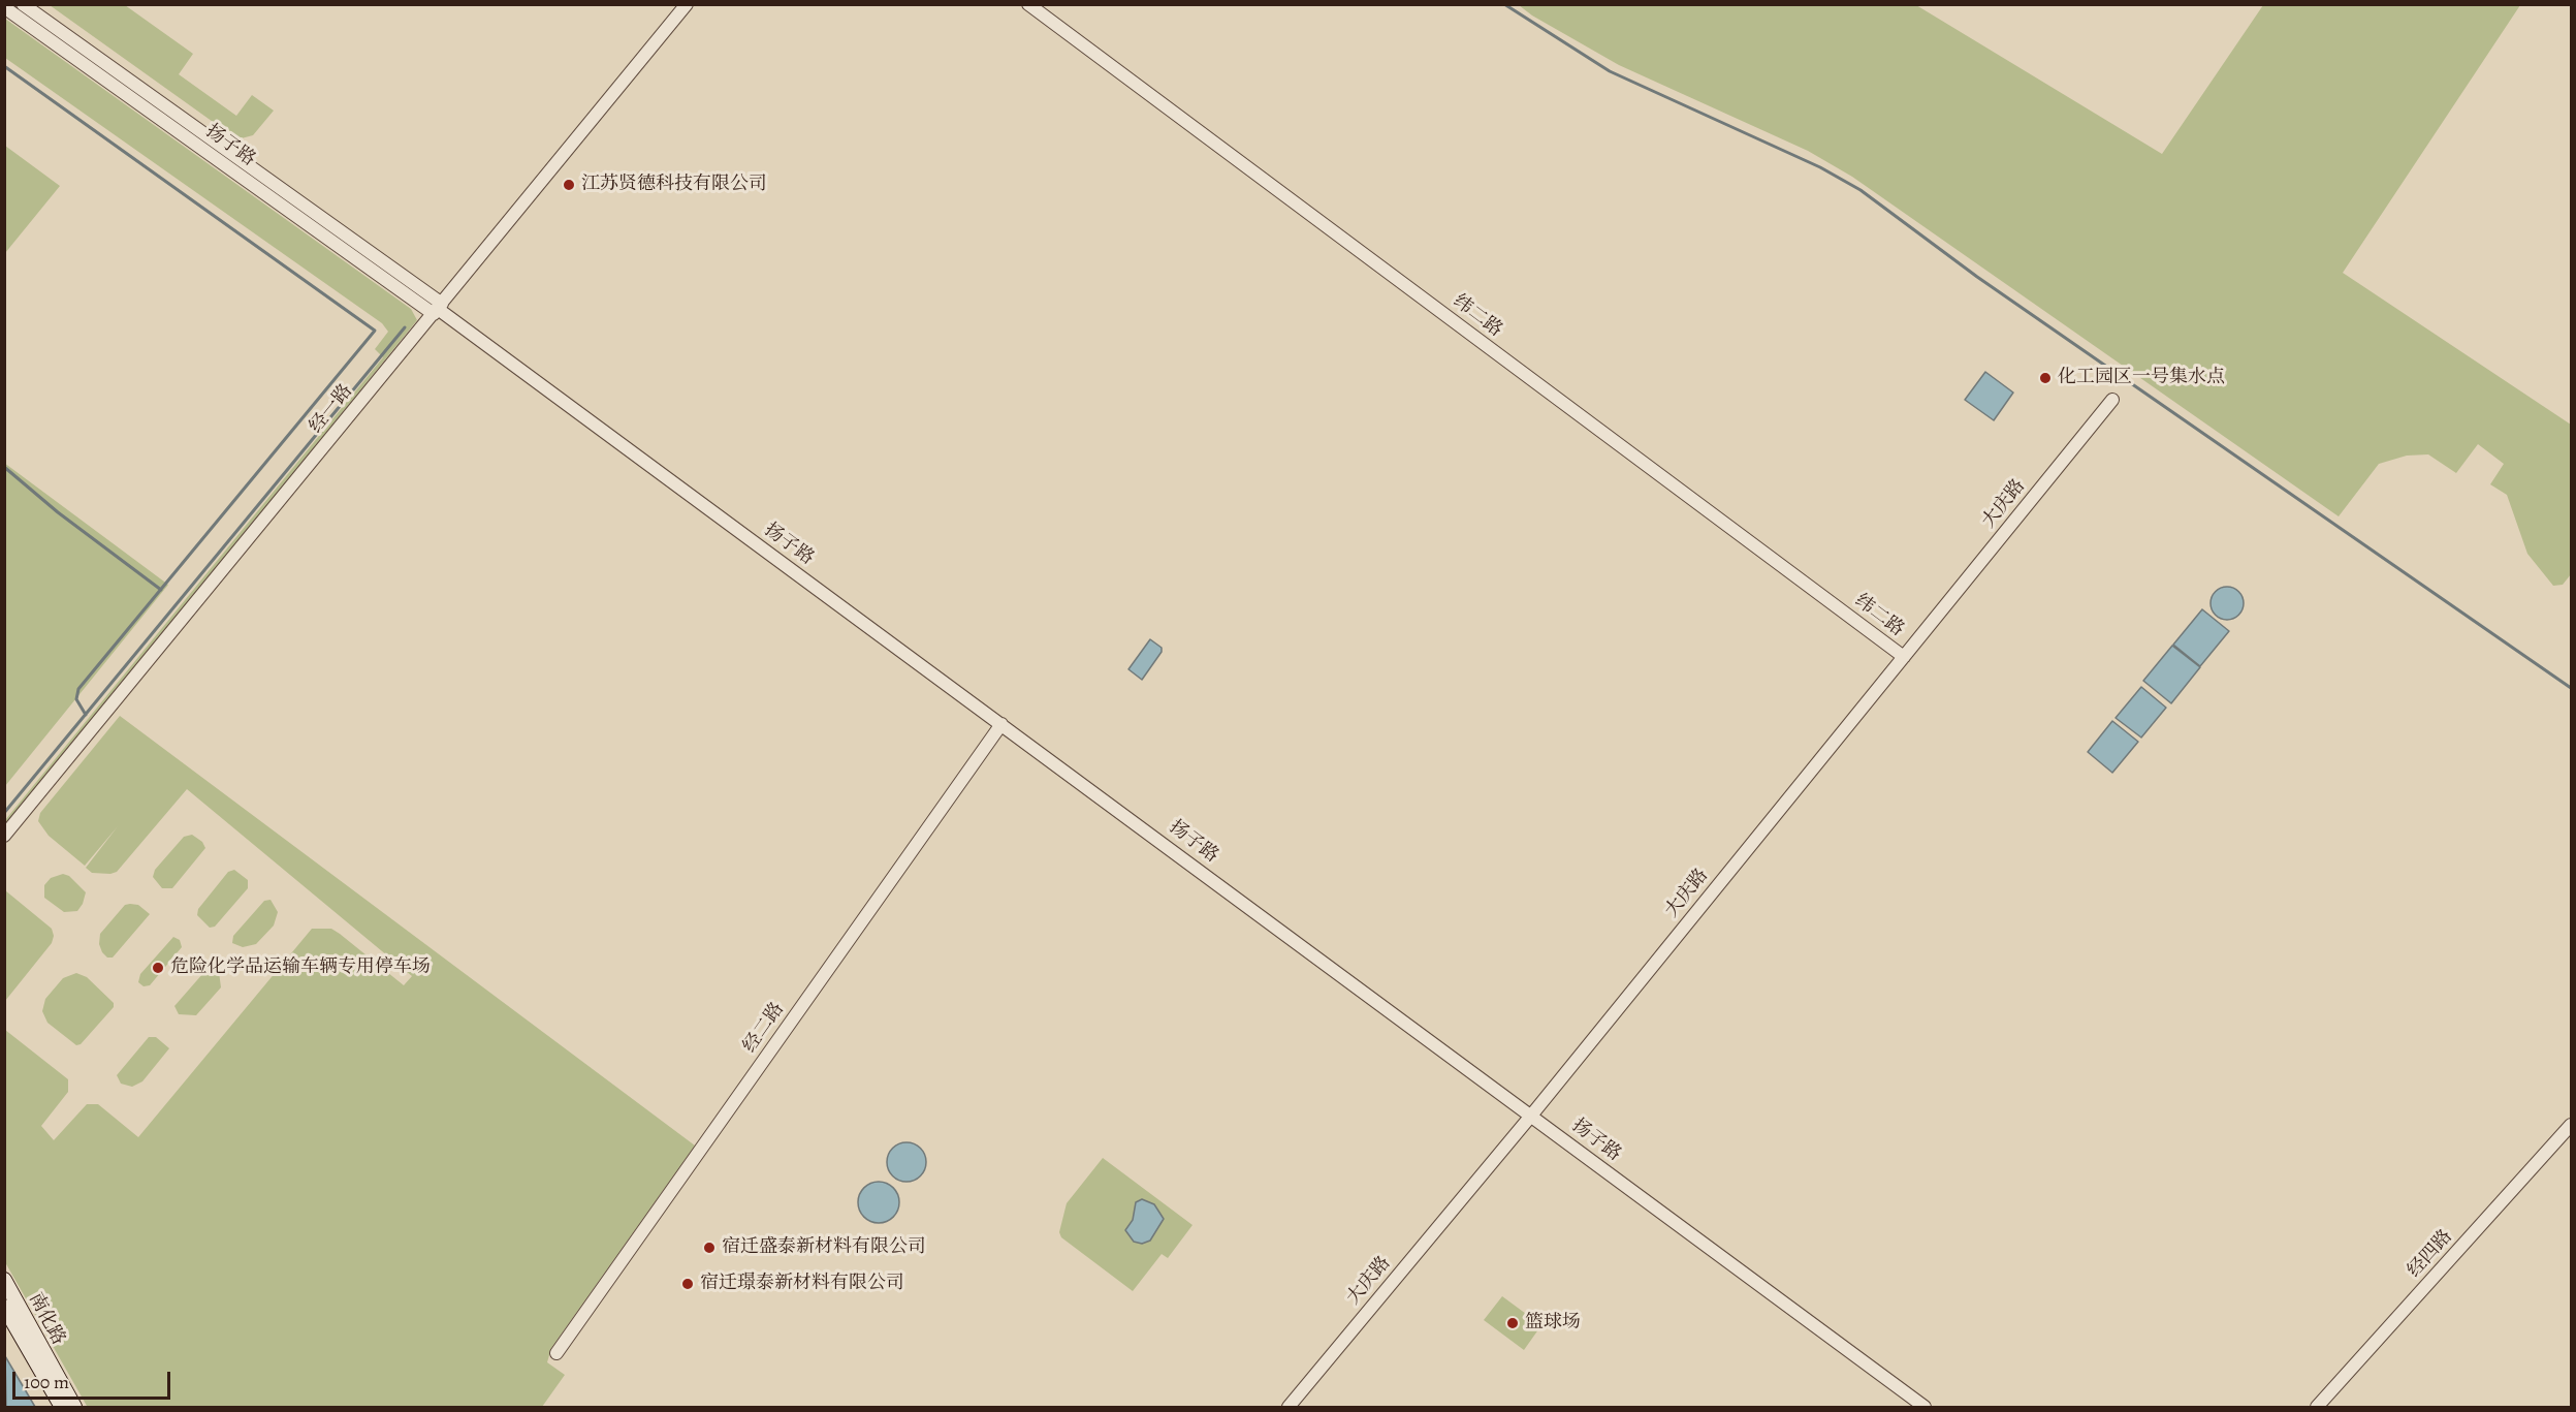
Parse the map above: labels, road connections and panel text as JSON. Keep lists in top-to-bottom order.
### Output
{
  "streets": {
    "main road": ["南化路"],
    "street": [
      "扬子路",
      "纬二路",
      "经一路",
      "大庆路",
      "经二路",
      "经四路"
    ]
  },
  "crossings": [
    ["扬子路", "经一路"],
    ["扬子路", "大庆路"],
    ["扬子路", "经二路"],
    ["纬二路", "大庆路"]
  ],
  "places": [
    "江苏贤德科技有限公司",
    "化工园区一号集水点",
    "危险化学品运输车辆专用停车场",
    "宿迁盛泰新材料有限公司",
    "宿迁璟泰新材料有限公司",
    "篮球场"
  ],
  "scale_bar": "100 m"
}
